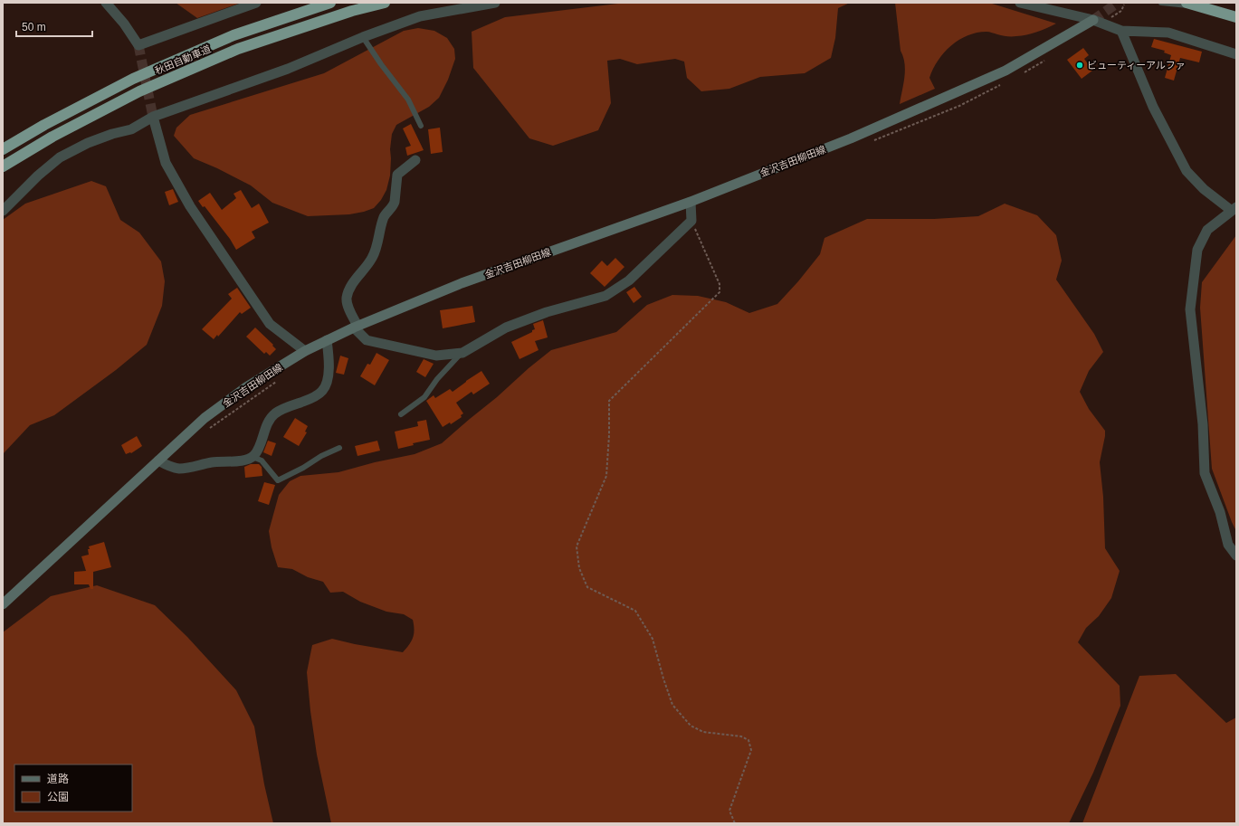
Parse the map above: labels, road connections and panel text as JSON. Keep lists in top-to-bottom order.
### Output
{
  "streets": {
    "highway": ["秋田自動車道"],
    "main road": ["金沢吉田柳田線"]
  },
  "places": ["ビューティーアルファ"],
  "legend": ["道路", "公園"],
  "scale_bar": "50 m"
}
